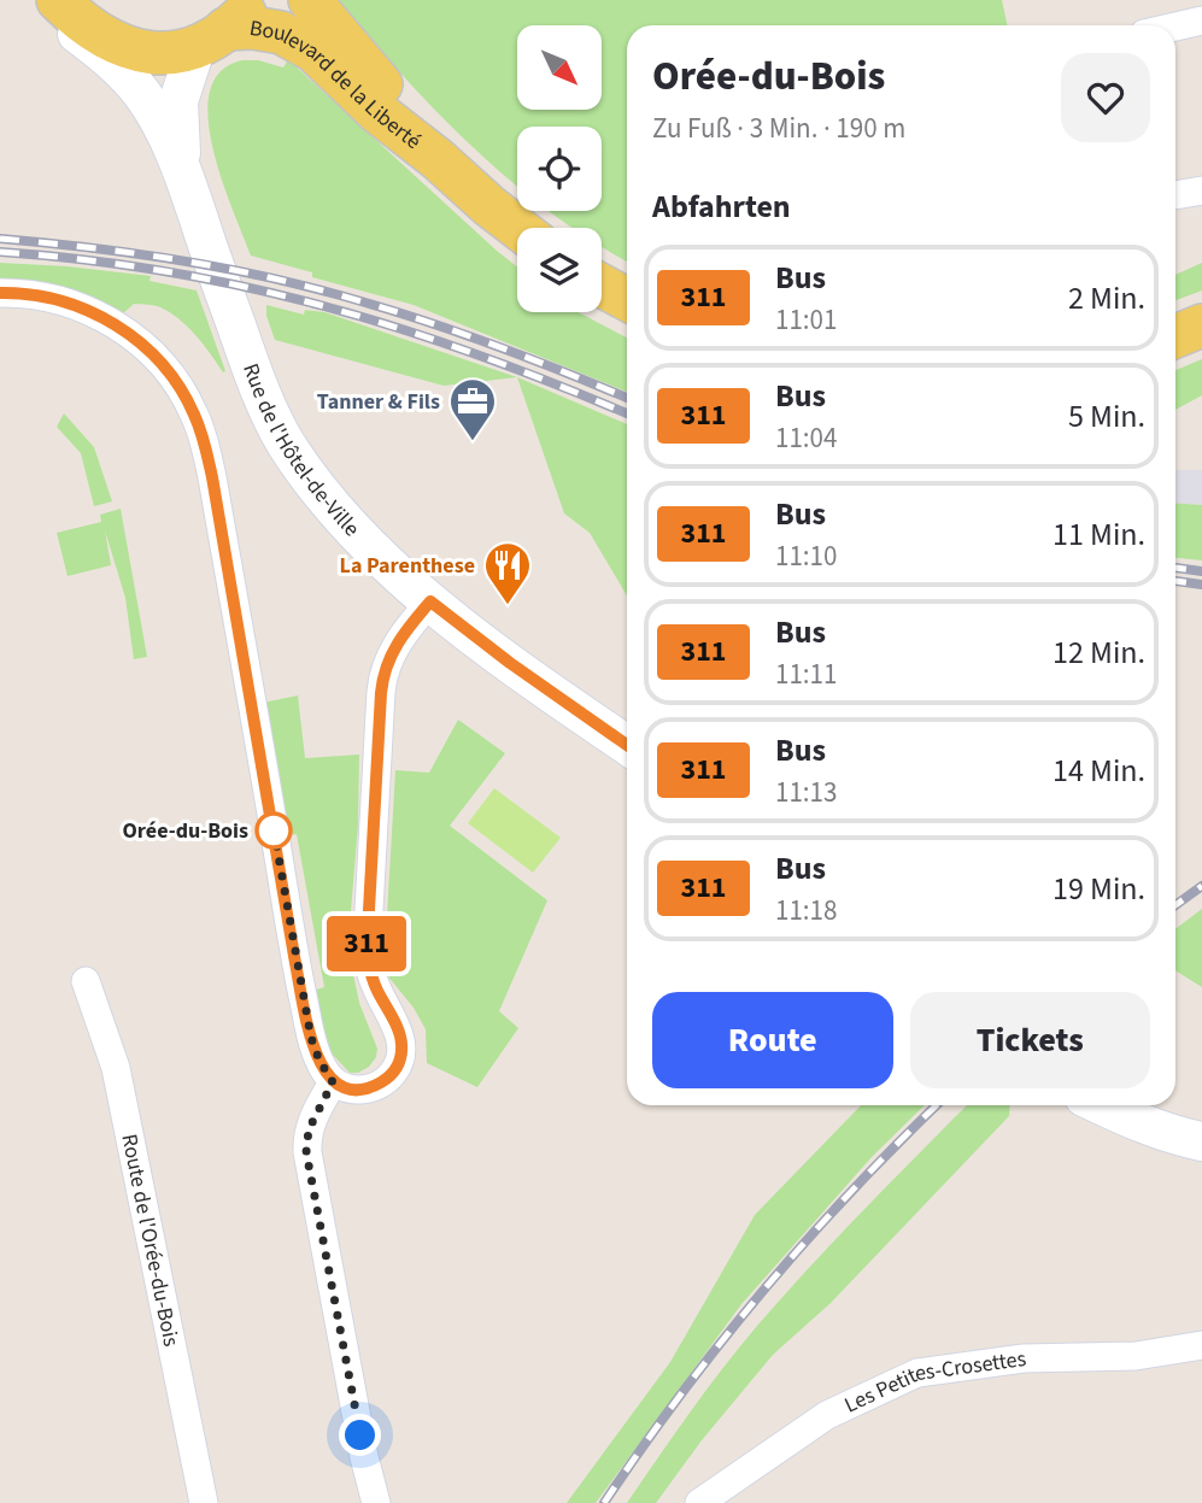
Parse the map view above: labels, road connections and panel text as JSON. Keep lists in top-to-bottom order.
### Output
{
  "streets": {
    "main road": ["Boulevard de la Liberté", "Rue de l'Hôtel-de-Ville"],
    "street": ["Route de l'Orée-du-Bois", "Les Petites-Crosettes"]
  },
  "crossings": [
    ["Boulevard de la Liberté", "Rue de l'Hôtel-de-Ville"]
  ],
  "places": {
    "office": ["Tanner & Fils"],
    "restaurant": ["La Parenthese"],
    "other": ["Orée-du-Bois"]
  },
  "lines": ["bus line 311"],
  "north": "bottom right",
  "page": {
    "on_map": "311",
    "heading": [
      ["Orée-du-Bois", "Zu Fuß · 3 Min. · 190 m"],
      "Abfahrten"
    ],
    "list": [
      {
        "mark": "311",
        "name": "Bus",
        "note": "11:01",
        "value": "2 Min."
      },
      {
        "mark": "311",
        "name": "Bus",
        "note": "11:04",
        "value": "5 Min."
      },
      {
        "mark": "311",
        "name": "Bus",
        "note": "11:10",
        "value": "11 Min."
      },
      {
        "mark": "311",
        "name": "Bus",
        "note": "11:11",
        "value": "12 Min."
      },
      {
        "mark": "311",
        "name": "Bus",
        "note": "11:13",
        "value": "14 Min."
      },
      {
        "mark": "311",
        "name": "Bus",
        "note": "11:18",
        "value": "19 Min."
      }
    ],
    "buttons": ["Route", "Tickets"]
  }
}
